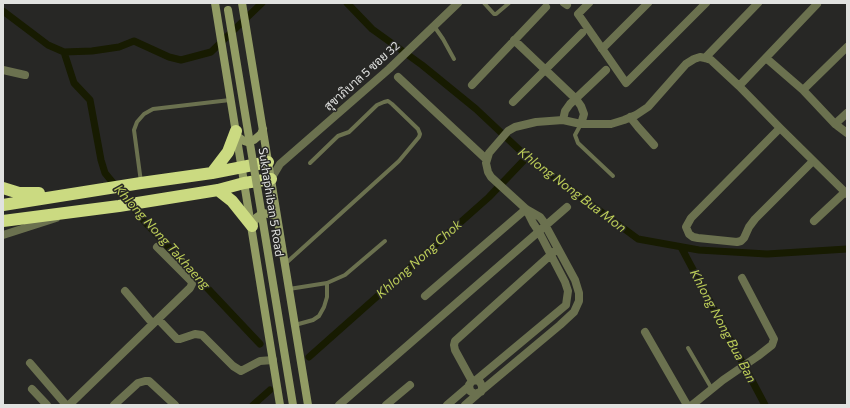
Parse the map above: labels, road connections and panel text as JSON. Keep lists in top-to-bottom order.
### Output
{
  "streets": {
    "main road": ["Sukhaphiban 5 Road"],
    "street": ["สุขาภิบาล 5 ซอย 32"]
  },
  "crossings": [
    ["สุขาภิบาล 5 ซอย 32", "Sukhaphiban 5 Road"]
  ],
  "water": [
    "Khlong Nong Bua Mon",
    "Khlong Nong Takhaeng",
    "Khlong Nong Chok",
    "Khlong Nong Bua Ban"
  ]
}
